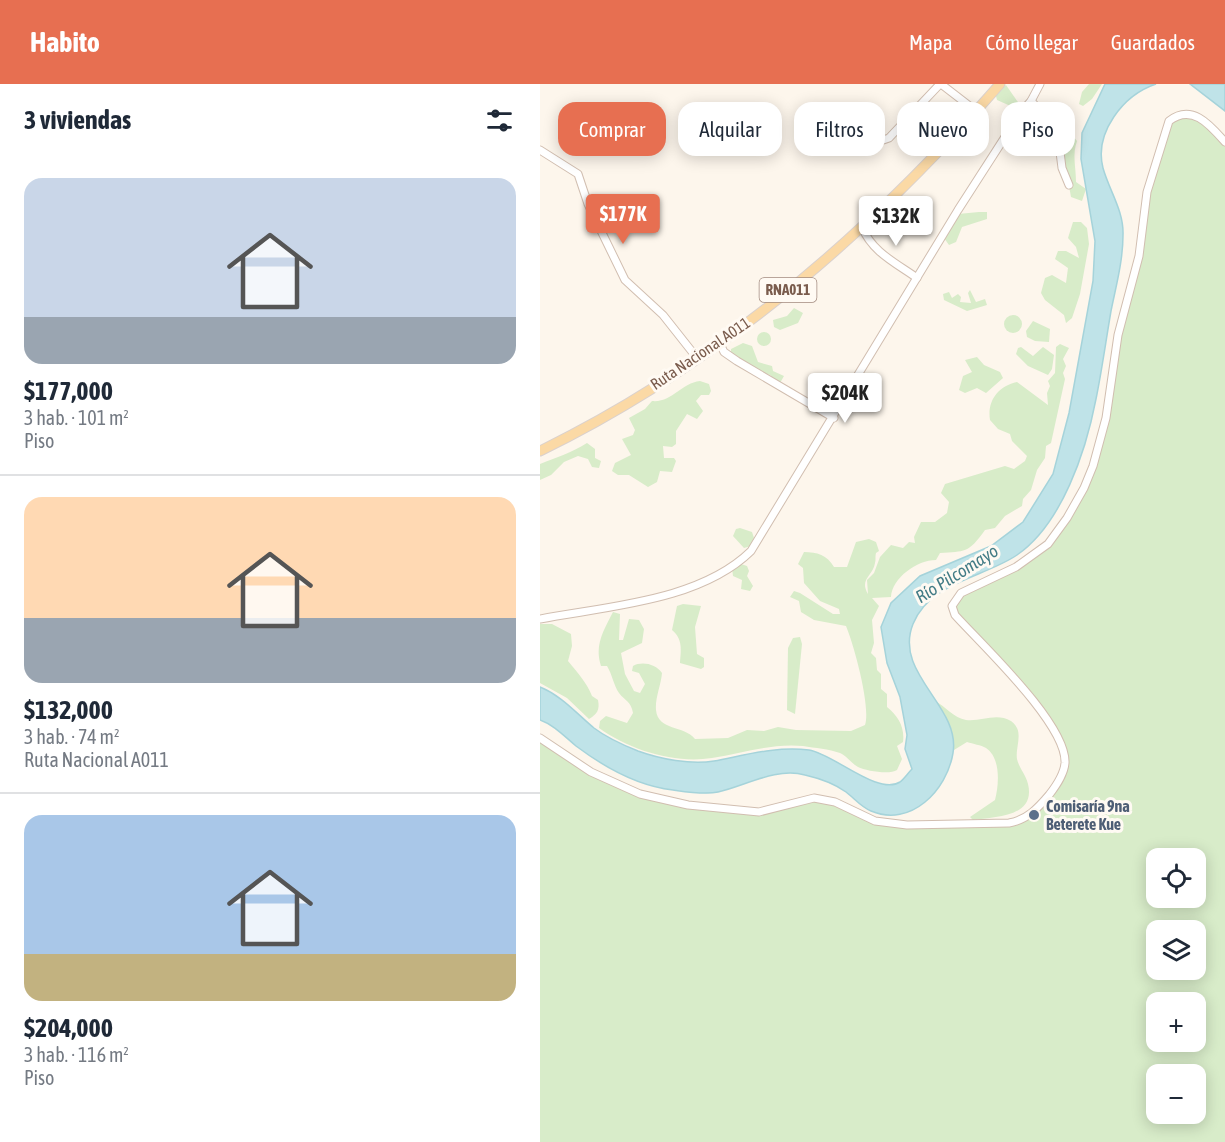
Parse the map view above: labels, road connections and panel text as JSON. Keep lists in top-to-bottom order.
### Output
{
  "streets": {
    "main road": ["RNA011", "Ruta Nacional A011"]
  },
  "water": ["Río Pilcomayo"],
  "places": ["Comisaría 9na Beterete Kue"],
  "page": {
    "header": "Habito",
    "nav": ["Mapa", "Cómo llegar", "Guardados"],
    "heading": "3 viviendas",
    "chip": [
      "Comprar",
      "Alquilar",
      "Filtros",
      "Nuevo",
      "Piso"
    ],
    "list": [
      {
        "name": "$177,000",
        "note": "3 hab. · 101 m² · Piso"
      },
      {
        "name": "$132,000",
        "note": "3 hab. · 74 m² · Ruta Nacional A011"
      },
      {
        "name": "$204,000",
        "note": "3 hab. · 116 m² · Piso"
      }
    ],
    "price": ["$177K", "$132K", "$204K"],
    "map_buttons": ["+", "−"]
  }
}
